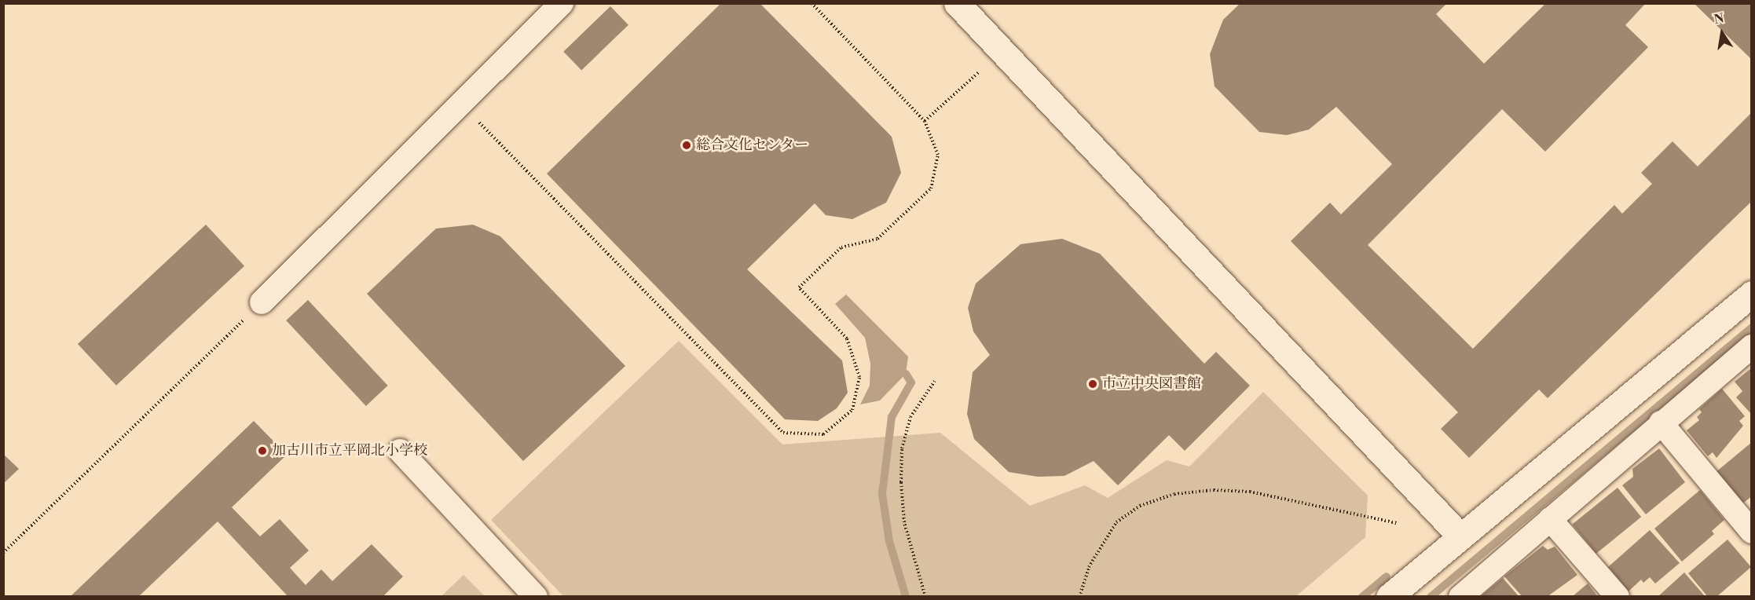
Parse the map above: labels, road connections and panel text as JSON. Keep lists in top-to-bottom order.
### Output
{
  "places": ["総合文化センター", "市立中央図書館", "加古川市立平岡北小学校"],
  "north": "top"
}
